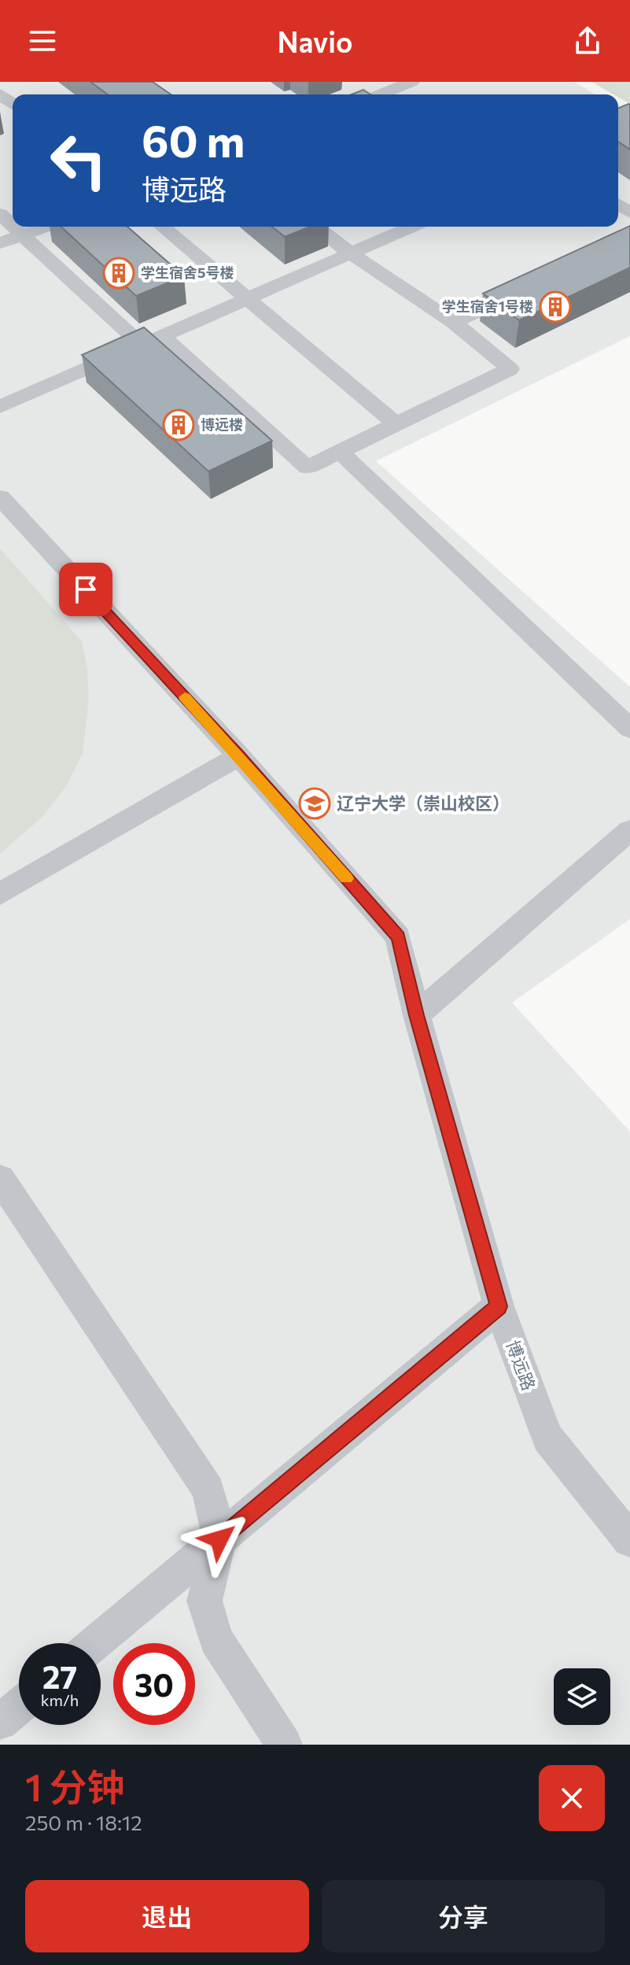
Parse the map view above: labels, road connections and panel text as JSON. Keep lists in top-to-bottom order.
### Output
{
  "streets": {
    "street": ["博远路"]
  },
  "places": {
    "building": ["学生宿舍5号楼", "学生宿舍1号楼", "博远楼"],
    "school or university": ["辽宁大学（崇山校区）"]
  },
  "page": {
    "header": "Navio",
    "turn": ["60 m", "博远路"],
    "speed": "27 km/h",
    "limit": "30",
    "heading": ["1 分钟", "250 m · 18:12"],
    "buttons": ["退出", "分享"]
  }
}
